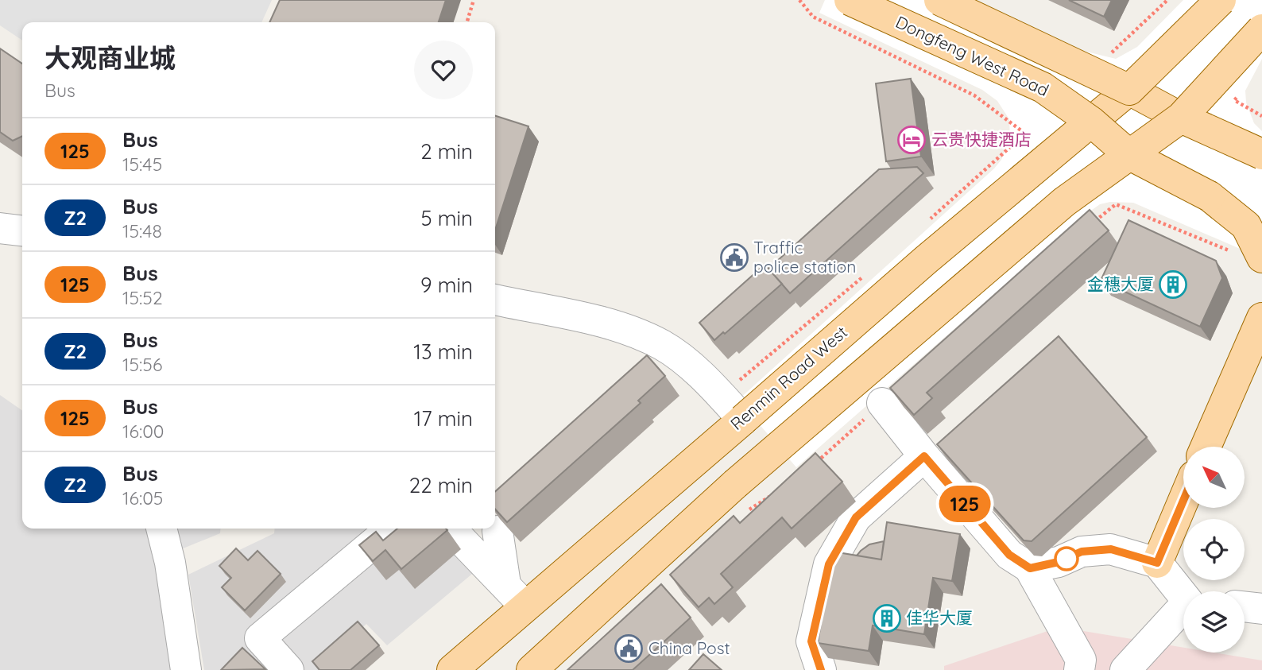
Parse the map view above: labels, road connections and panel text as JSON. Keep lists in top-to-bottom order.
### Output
{
  "streets": {
    "main road": ["Dongfeng West Road", "Renmin Road West"]
  },
  "crossings": [
    ["Dongfeng West Road", "Renmin Road West"]
  ],
  "places": {
    "hotel": ["云贵快捷酒店"],
    "public building": ["Traffic police station", "China Post"],
    "building": ["金穗大厦", "佳华大厦"]
  },
  "lines": ["bus line 125"],
  "north": "top left",
  "page": {
    "on_map": "125",
    "heading": ["大观商业城", "Bus"],
    "list": [
      {
        "mark": "125",
        "name": "Bus",
        "note": "15:45",
        "value": "2 min"
      },
      {
        "mark": "Z2",
        "name": "Bus",
        "note": "15:48",
        "value": "5 min"
      },
      {
        "mark": "125",
        "name": "Bus",
        "note": "15:52",
        "value": "9 min"
      },
      {
        "mark": "Z2",
        "name": "Bus",
        "note": "15:56",
        "value": "13 min"
      },
      {
        "mark": "125",
        "name": "Bus",
        "note": "16:00",
        "value": "17 min"
      },
      {
        "mark": "Z2",
        "name": "Bus",
        "note": "16:05",
        "value": "22 min"
      }
    ]
  }
}
